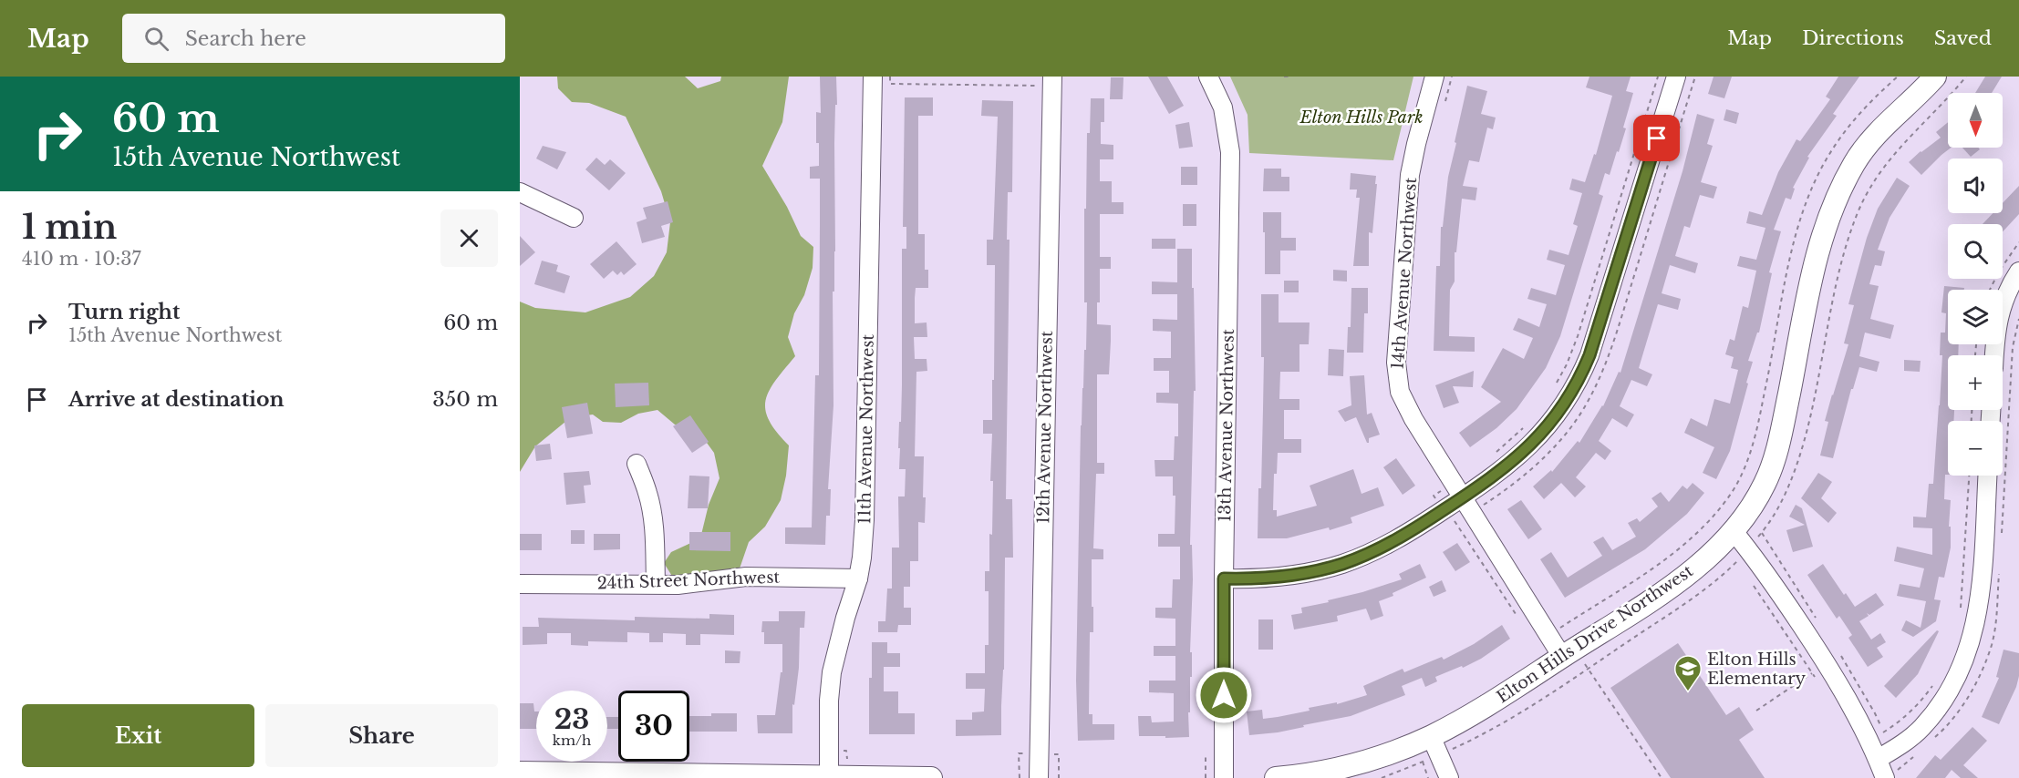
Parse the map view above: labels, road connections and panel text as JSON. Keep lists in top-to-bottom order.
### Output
{
  "streets": {
    "main road": ["Elton Hills Drive Northwest"],
    "street": [
      "14th Avenue Northwest",
      "13th Avenue Northwest",
      "12th Avenue Northwest",
      "11th Avenue Northwest",
      "24th Street Northwest"
    ]
  },
  "crossings": [
    ["14th Avenue Northwest", "Elton Hills Drive Northwest"],
    ["11th Avenue Northwest", "24th Street Northwest"]
  ],
  "parks": ["Elton Hills Park"],
  "places": {
    "school or university": ["Elton Hills Elementary"]
  },
  "north": "bottom",
  "page": {
    "header": "Map",
    "search": "Search here",
    "nav": ["Map", "Directions", "Saved"],
    "turn": ["60 m", "15th Avenue Northwest"],
    "map_buttons": ["+", "−"],
    "heading": ["1 min", "410 m · 10:37"],
    "list": [
      {
        "name": "Turn right",
        "note": "15th Avenue Northwest",
        "value": "60 m"
      },
      {
        "name": "Arrive at destination",
        "value": "350 m"
      }
    ],
    "speed": "23 km/h",
    "limit": "30",
    "buttons": ["Exit", "Share"]
  }
}
